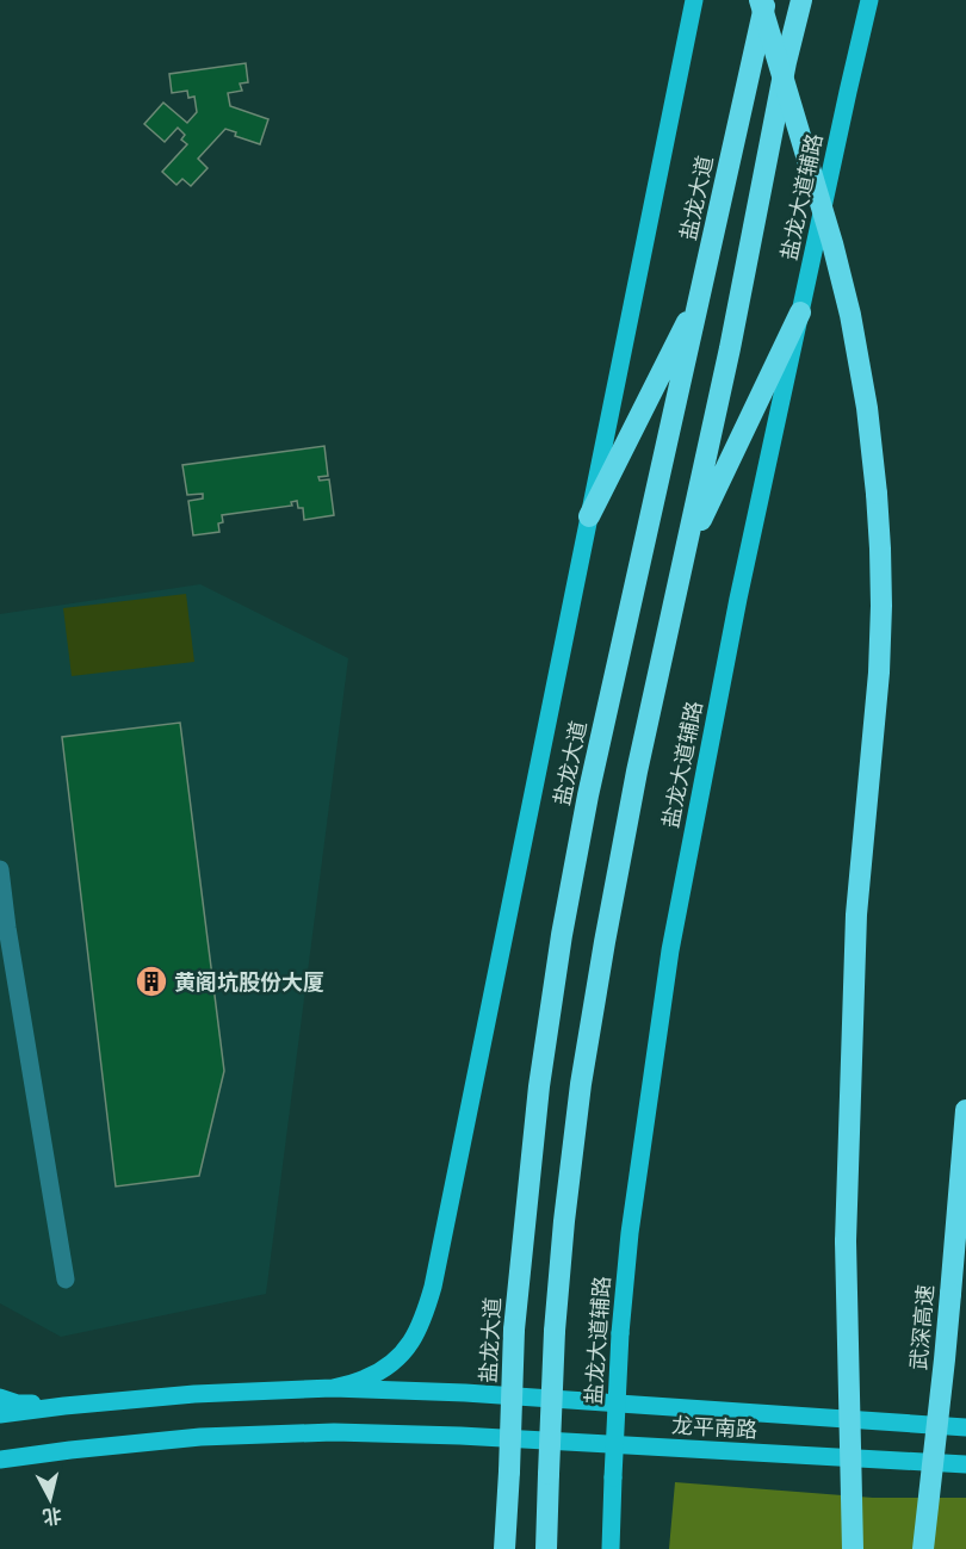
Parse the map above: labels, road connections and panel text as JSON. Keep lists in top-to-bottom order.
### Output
{
  "streets": {
    "highway": ["盐龙大道", "武深高速"],
    "main road": ["盐龙大道辅路", "龙平南路"]
  },
  "places": {
    "building": ["黄阁坑股份大厦"]
  },
  "north": "bottom"
}
